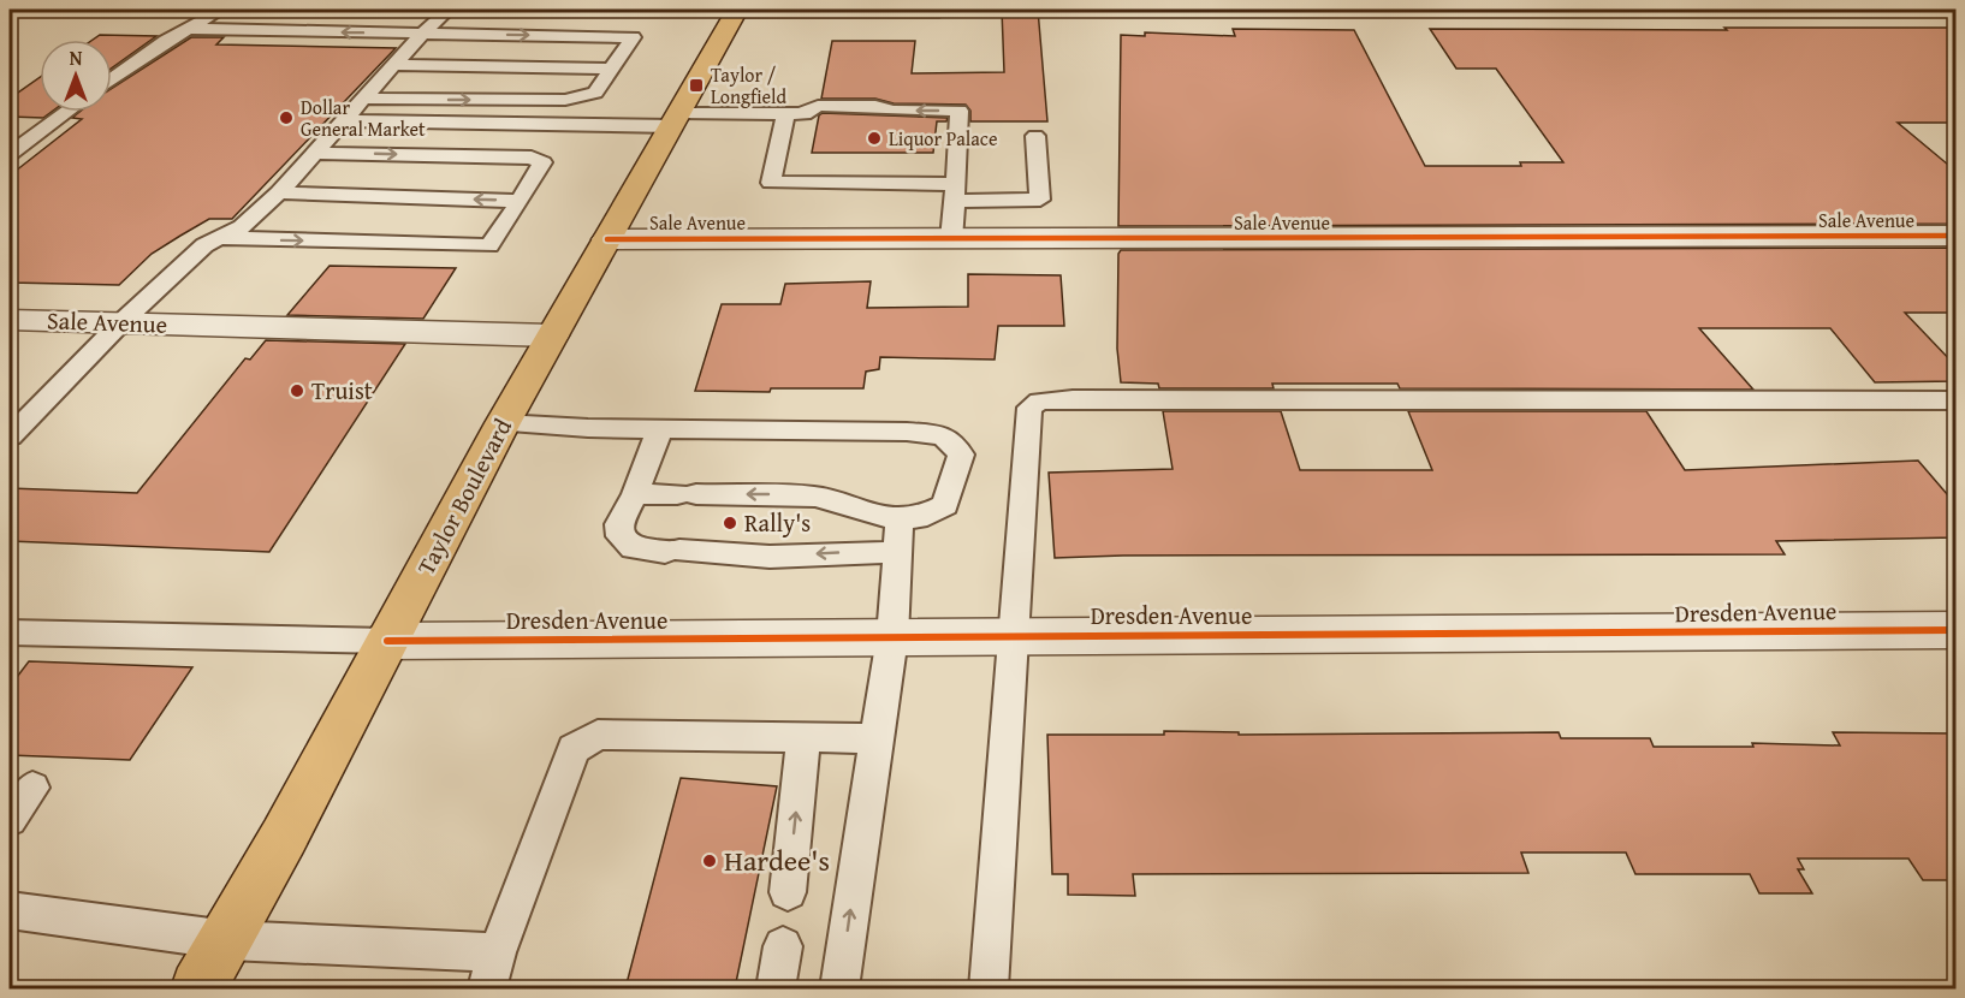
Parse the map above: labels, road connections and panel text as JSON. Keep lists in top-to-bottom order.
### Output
{
  "streets": {
    "main road": ["Taylor Boulevard"],
    "street": ["Sale Avenue", "Dresden Avenue"]
  },
  "crossings": [
    ["Sale Avenue", "Taylor Boulevard"],
    ["Taylor Boulevard", "Dresden Avenue"]
  ],
  "places": {
    "transit": ["Taylor / Longfield"],
    "other": [
      "Dollar General Market",
      "Liquor Palace",
      "Truist",
      "Rally's",
      "Hardee's"
    ]
  },
  "north": "top"
}
